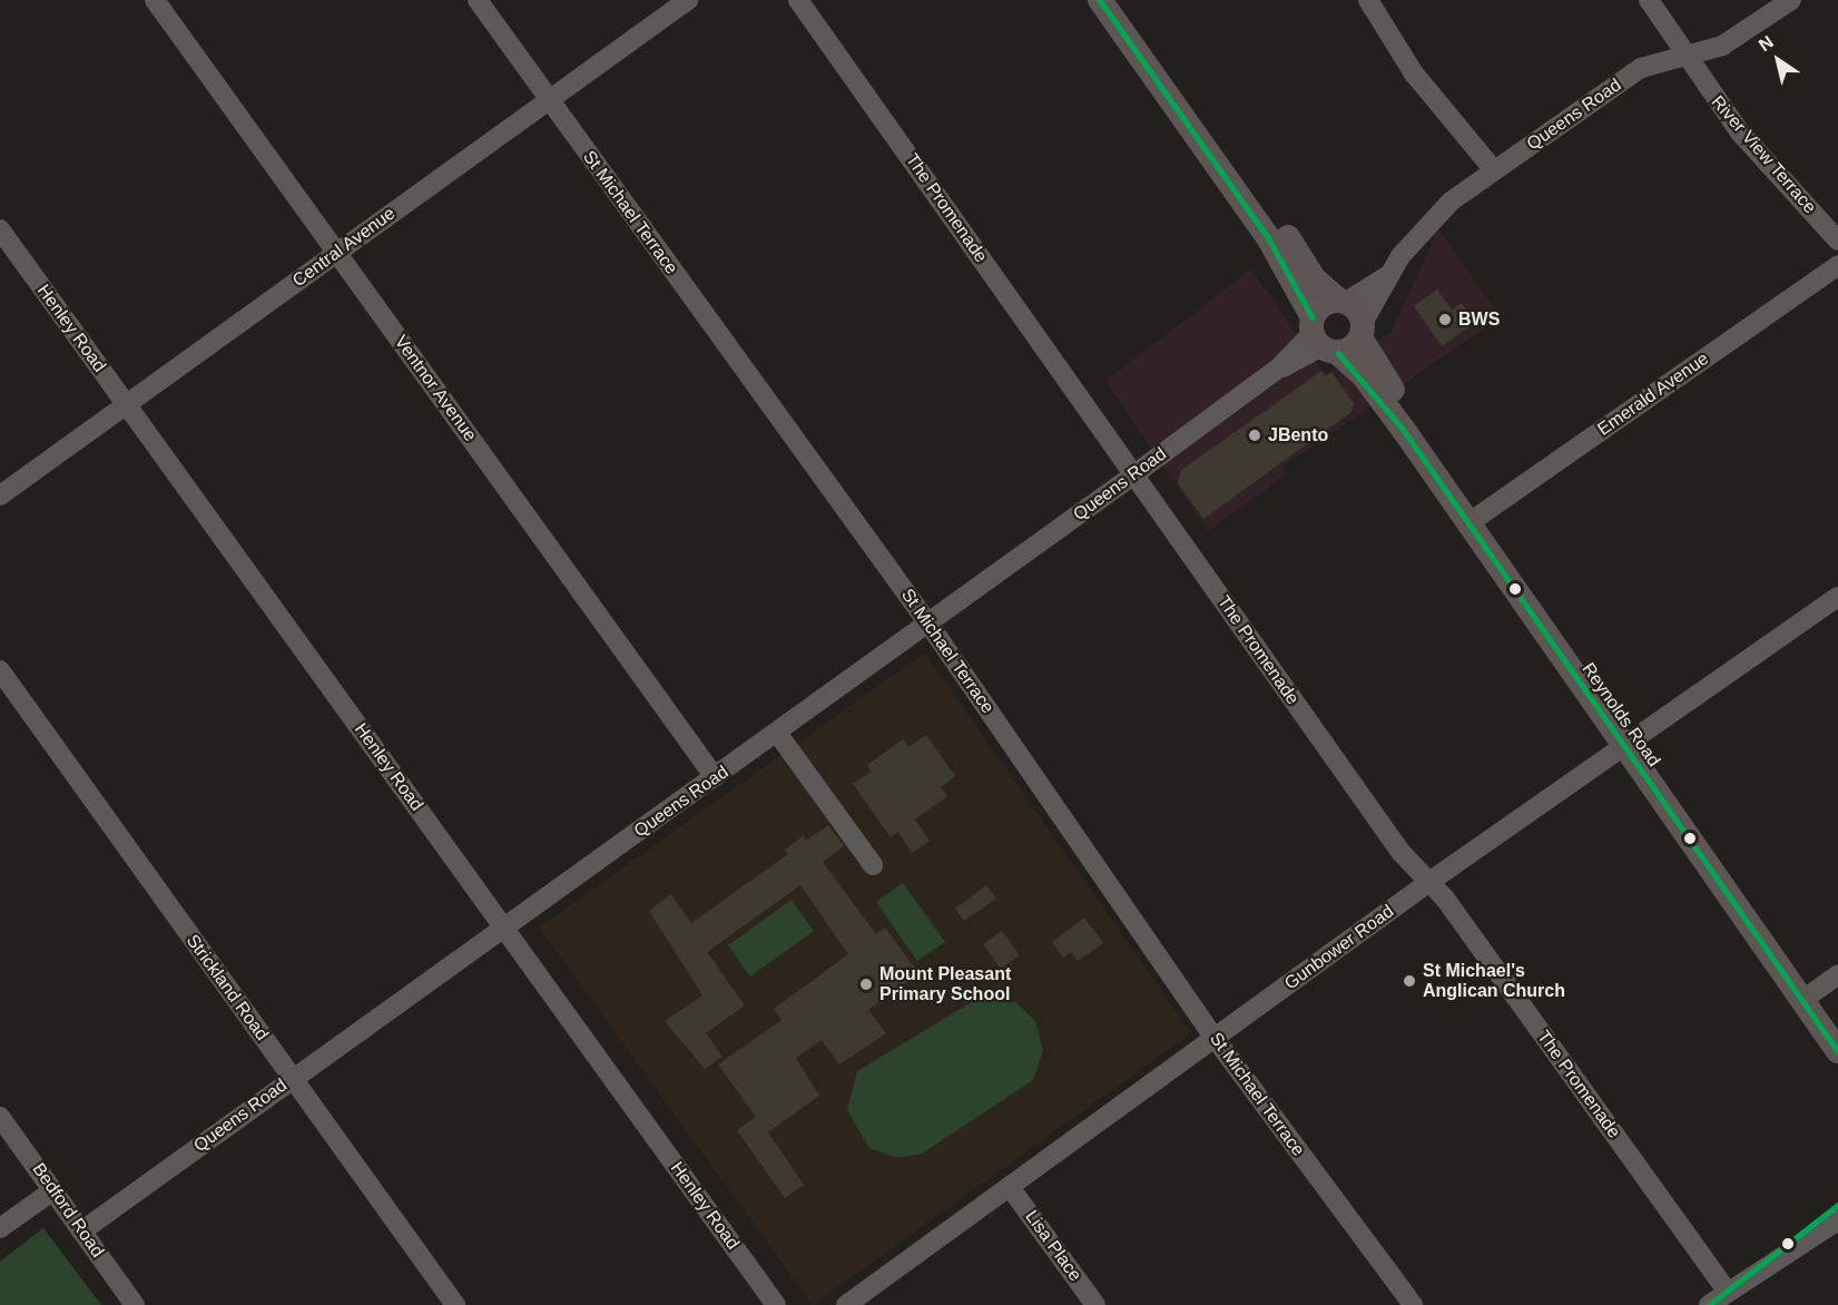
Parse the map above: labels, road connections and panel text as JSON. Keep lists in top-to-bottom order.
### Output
{
  "streets": {
    "main road": ["Reynolds Road"],
    "street": [
      "Queens Road",
      "River View Terrace",
      "The Promenade",
      "St Michael Terrace",
      "Central Avenue",
      "Henley Road",
      "Ventnor Avenue",
      "Emerald Avenue",
      "Gunbower Road",
      "Strickland Road",
      "Bedford Road",
      "Lisa Place"
    ]
  },
  "crossings": [
    ["Queens Road", "River View Terrace"],
    ["Queens Road", "The Promenade"],
    ["Queens Road", "St Michael Terrace"],
    ["Queens Road", "Henley Road"],
    ["Queens Road", "Ventnor Avenue"],
    ["Queens Road", "Reynolds Road"],
    ["Queens Road", "Strickland Road"],
    ["Queens Road", "Bedford Road"],
    ["The Promenade", "Gunbower Road"],
    ["St Michael Terrace", "Central Avenue"],
    ["St Michael Terrace", "Gunbower Road"],
    ["Central Avenue", "Henley Road"],
    ["Central Avenue", "Ventnor Avenue"],
    ["Emerald Avenue", "Reynolds Road"],
    ["Reynolds Road", "Gunbower Road"],
    ["Gunbower Road", "Lisa Place"]
  ],
  "places": [
    "BWS",
    "JBento",
    "St Michael's Anglican Church",
    "Mount Pleasant Primary School"
  ],
  "north": "top left"
}
